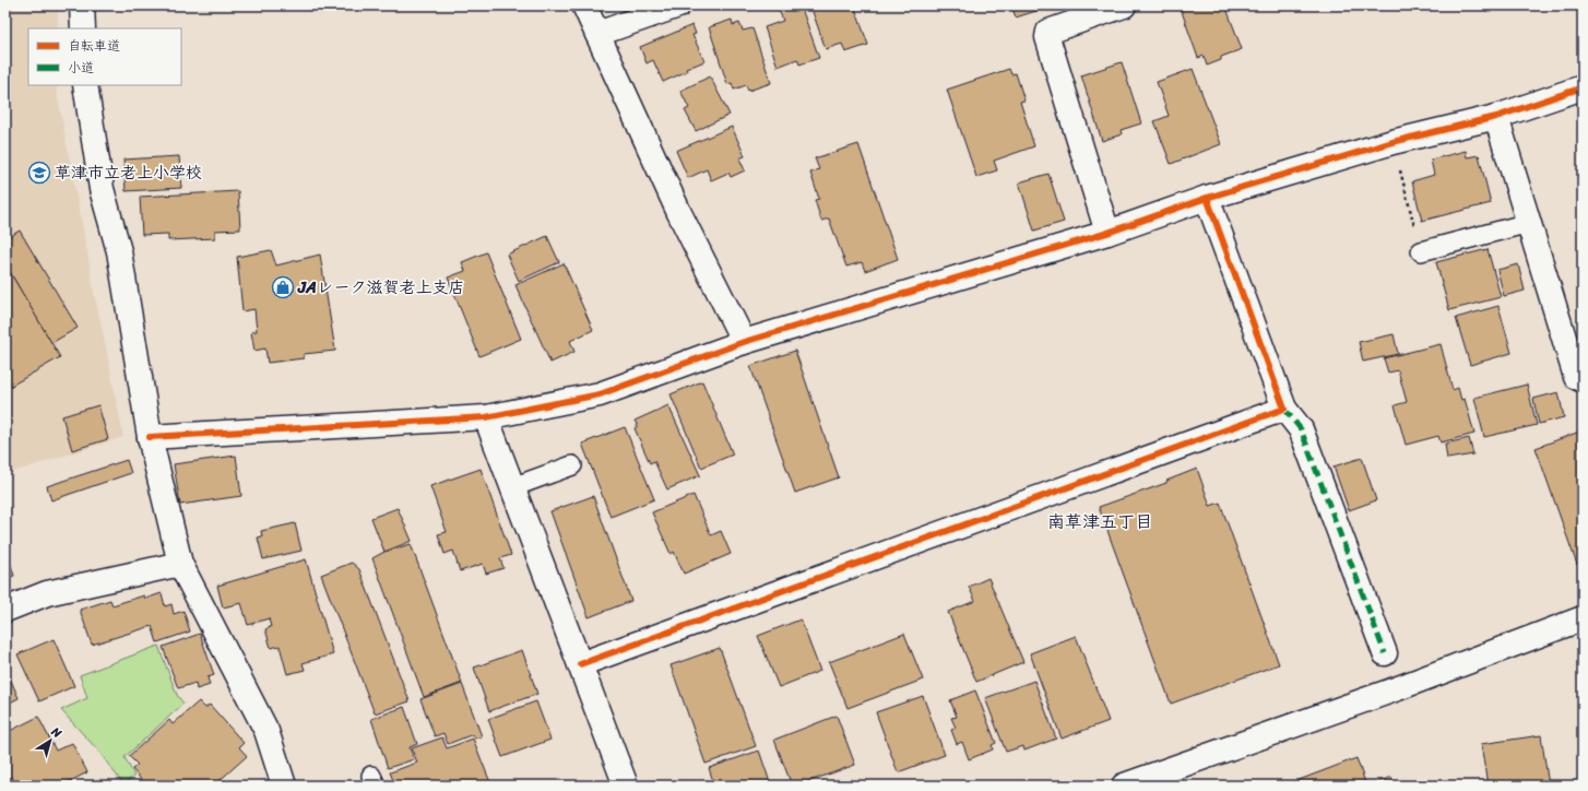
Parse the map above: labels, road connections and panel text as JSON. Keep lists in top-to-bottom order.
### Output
{
  "districts": ["南草津五丁目"],
  "places": {
    "school or university": ["草津市立老上小学校"],
    "shop": ["JAレーク滋賀老上支店"]
  },
  "legend": ["自転車道", "小道"],
  "north": "top right"
}
